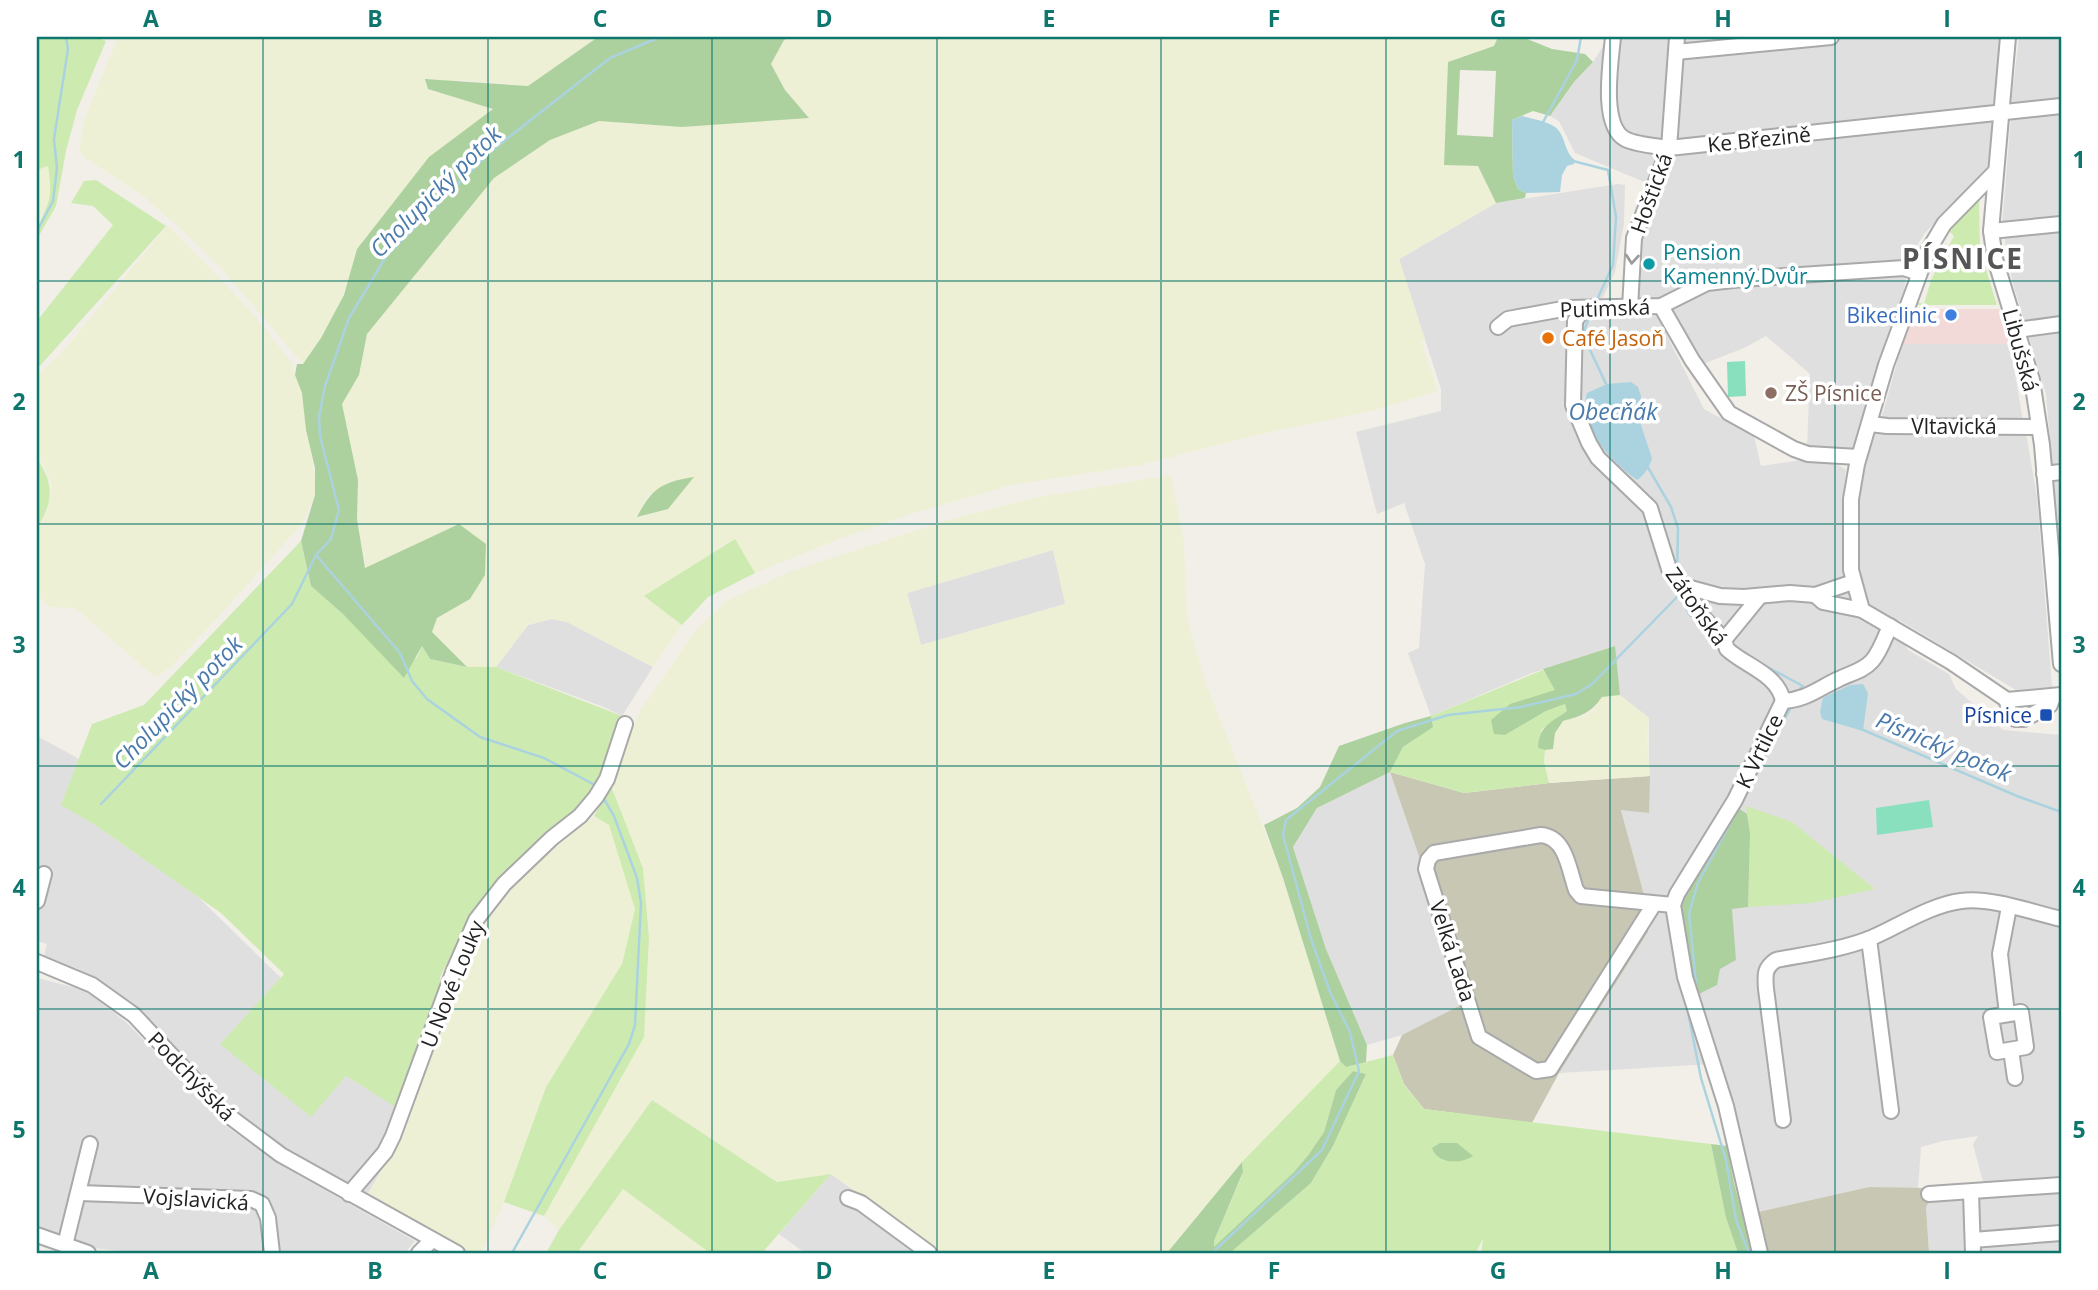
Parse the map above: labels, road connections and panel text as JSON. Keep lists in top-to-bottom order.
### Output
{
  "streets": {
    "street": [
      "Ke Březině",
      "Hoštická",
      "Putimská",
      "Libušská",
      "Vltavická",
      "Zátoňská",
      "K Vrtilce",
      "Velká Lada",
      "U Nové Louky",
      "Podchýšská",
      "Vojslavická"
    ]
  },
  "crossings": [
    ["Ke Březině", "Hoštická"],
    ["Ke Březině", "Libušská"],
    ["Hoštická", "Putimská"],
    ["Putimská", "Zátoňská"],
    ["Libušská", "Vltavická"],
    ["Zátoňská", "K Vrtilce"],
    ["K Vrtilce", "Velká Lada"],
    ["U Nové Louky", "Podchýšská"]
  ],
  "one_way": ["Hoštická"],
  "districts": ["PÍSNICE"],
  "water": ["Cholupický potok", "Obecňák", "Písnický potok"],
  "places": {
    "other": [
      "Pension Kamenný Dvůr",
      "Bikeclinic",
      "Café Jasoň",
      "ZŠ Písnice"
    ],
    "transit": ["Písnice"]
  },
  "grid": {
    "columns": [
      "A",
      "B",
      "C",
      "D",
      "E",
      "F",
      "G",
      "H",
      "I"
    ],
    "rows": [
      "1",
      "2",
      "3",
      "4",
      "5"
    ]
  }
}
